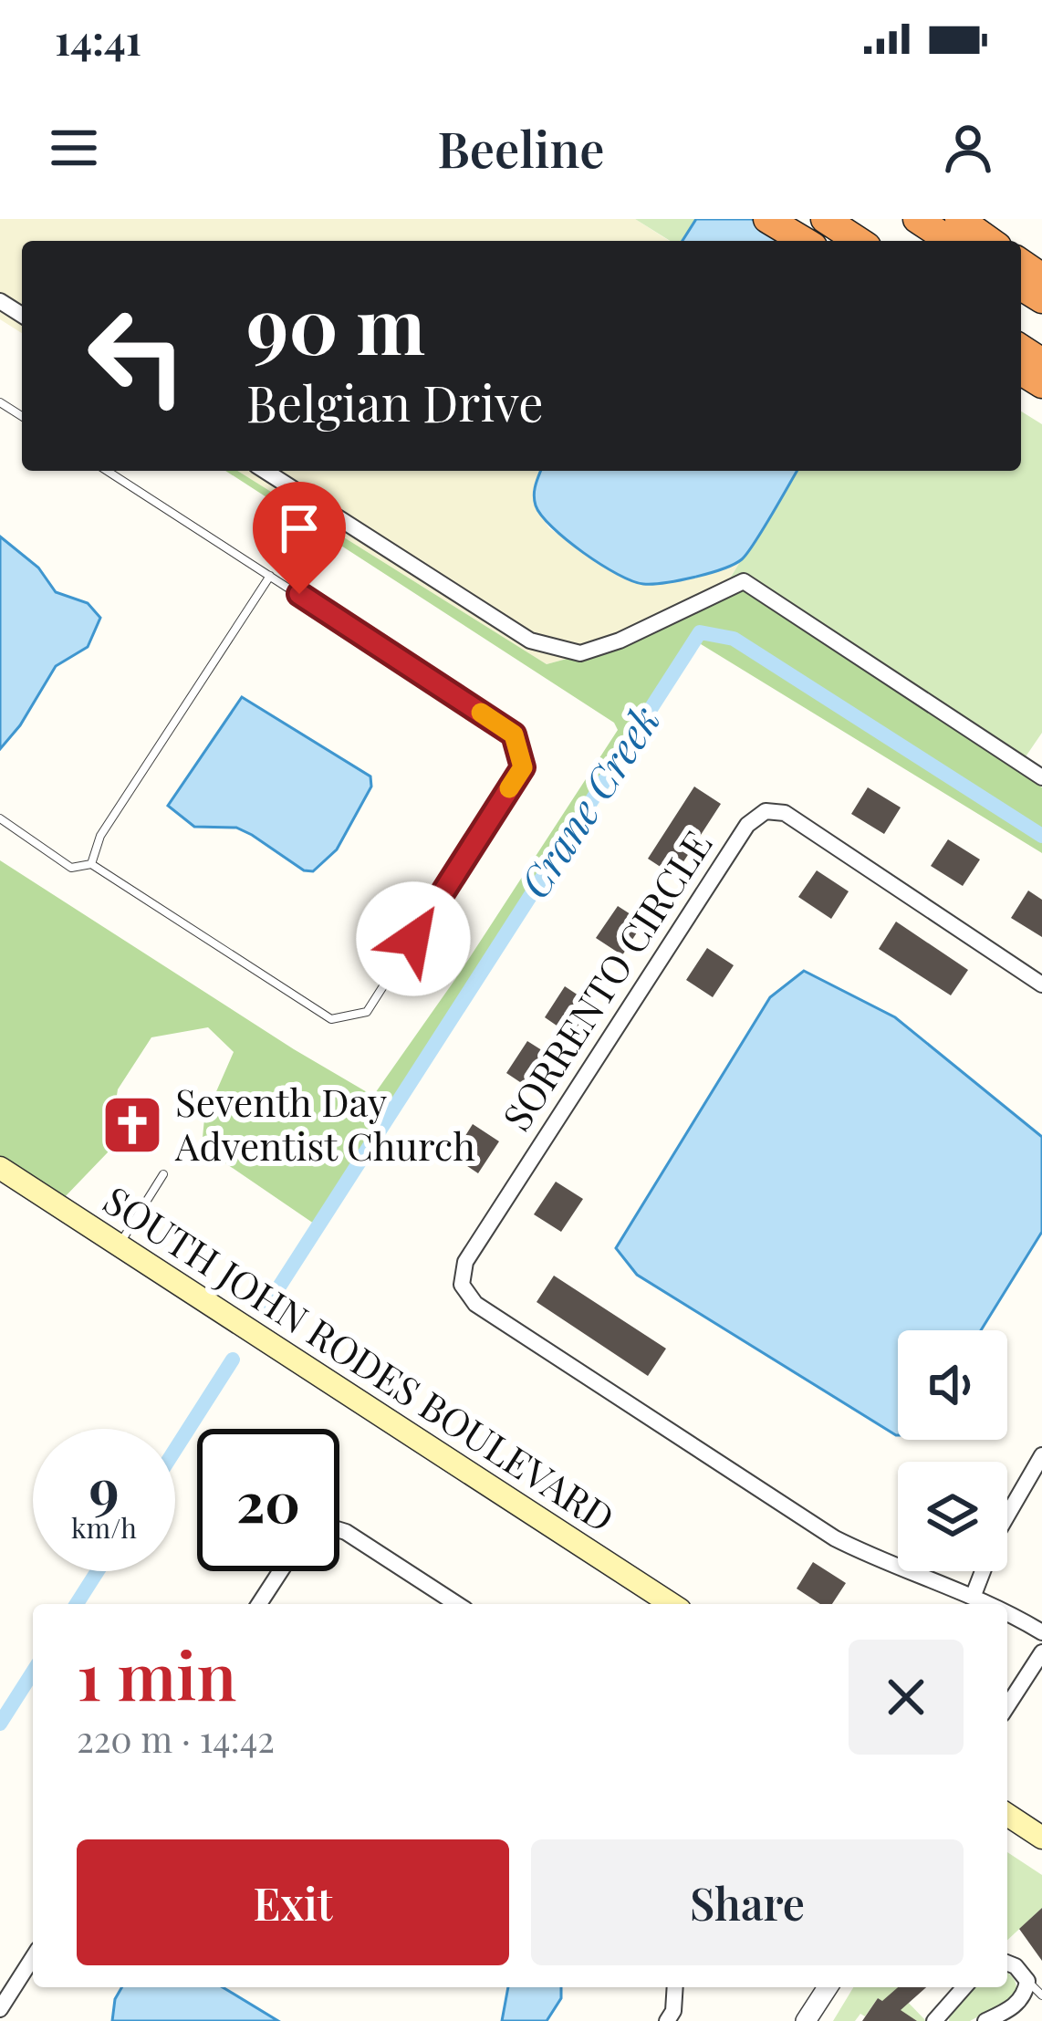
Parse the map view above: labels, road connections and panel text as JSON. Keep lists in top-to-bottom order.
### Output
{
  "streets": {
    "main road": ["SOUTH JOHN RODES BOULEVARD"],
    "street": ["SORRENTO CIRCLE"]
  },
  "water": ["Crane Creek"],
  "places": {
    "church": ["Seventh Day Adventist Church"]
  },
  "page": {
    "status": "14:41",
    "header": "Beeline",
    "turn": ["90 m", "Belgian Drive"],
    "speed": "9 km/h",
    "limit": "20",
    "heading": ["1 min", "220 m · 14:42"],
    "buttons": ["Exit", "Share"]
  }
}
